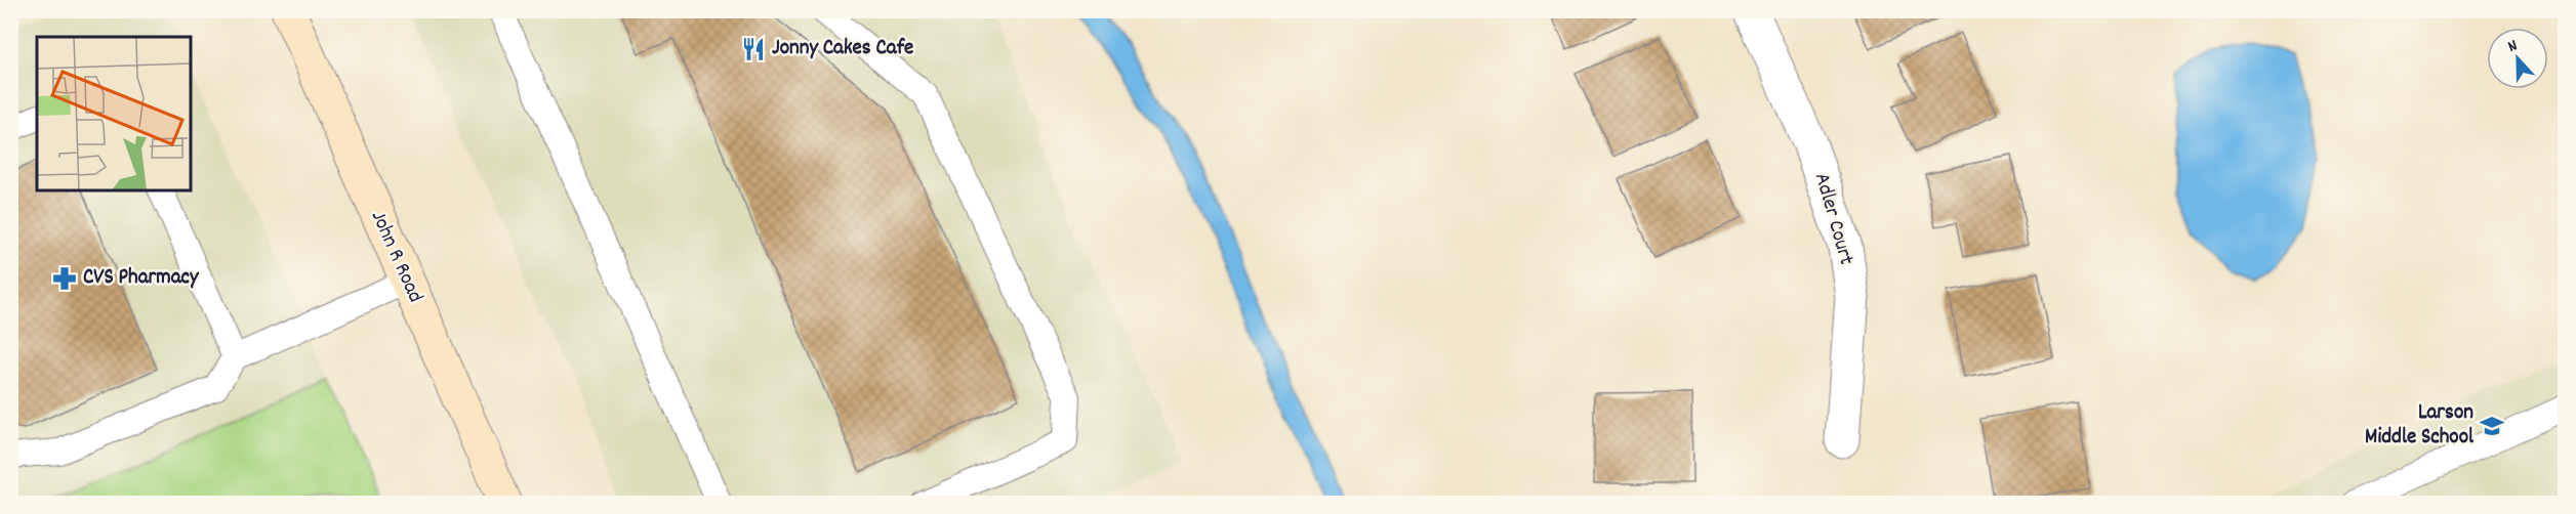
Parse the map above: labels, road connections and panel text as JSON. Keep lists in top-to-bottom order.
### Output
{
  "streets": {
    "main road": ["John R Road"],
    "street": ["Adler Court"]
  },
  "places": {
    "restaurant": ["Jonny Cakes Cafe"],
    "pharmacy": ["CVS Pharmacy"],
    "school or university": ["Larson Middle School"]
  },
  "north": "top"
}
